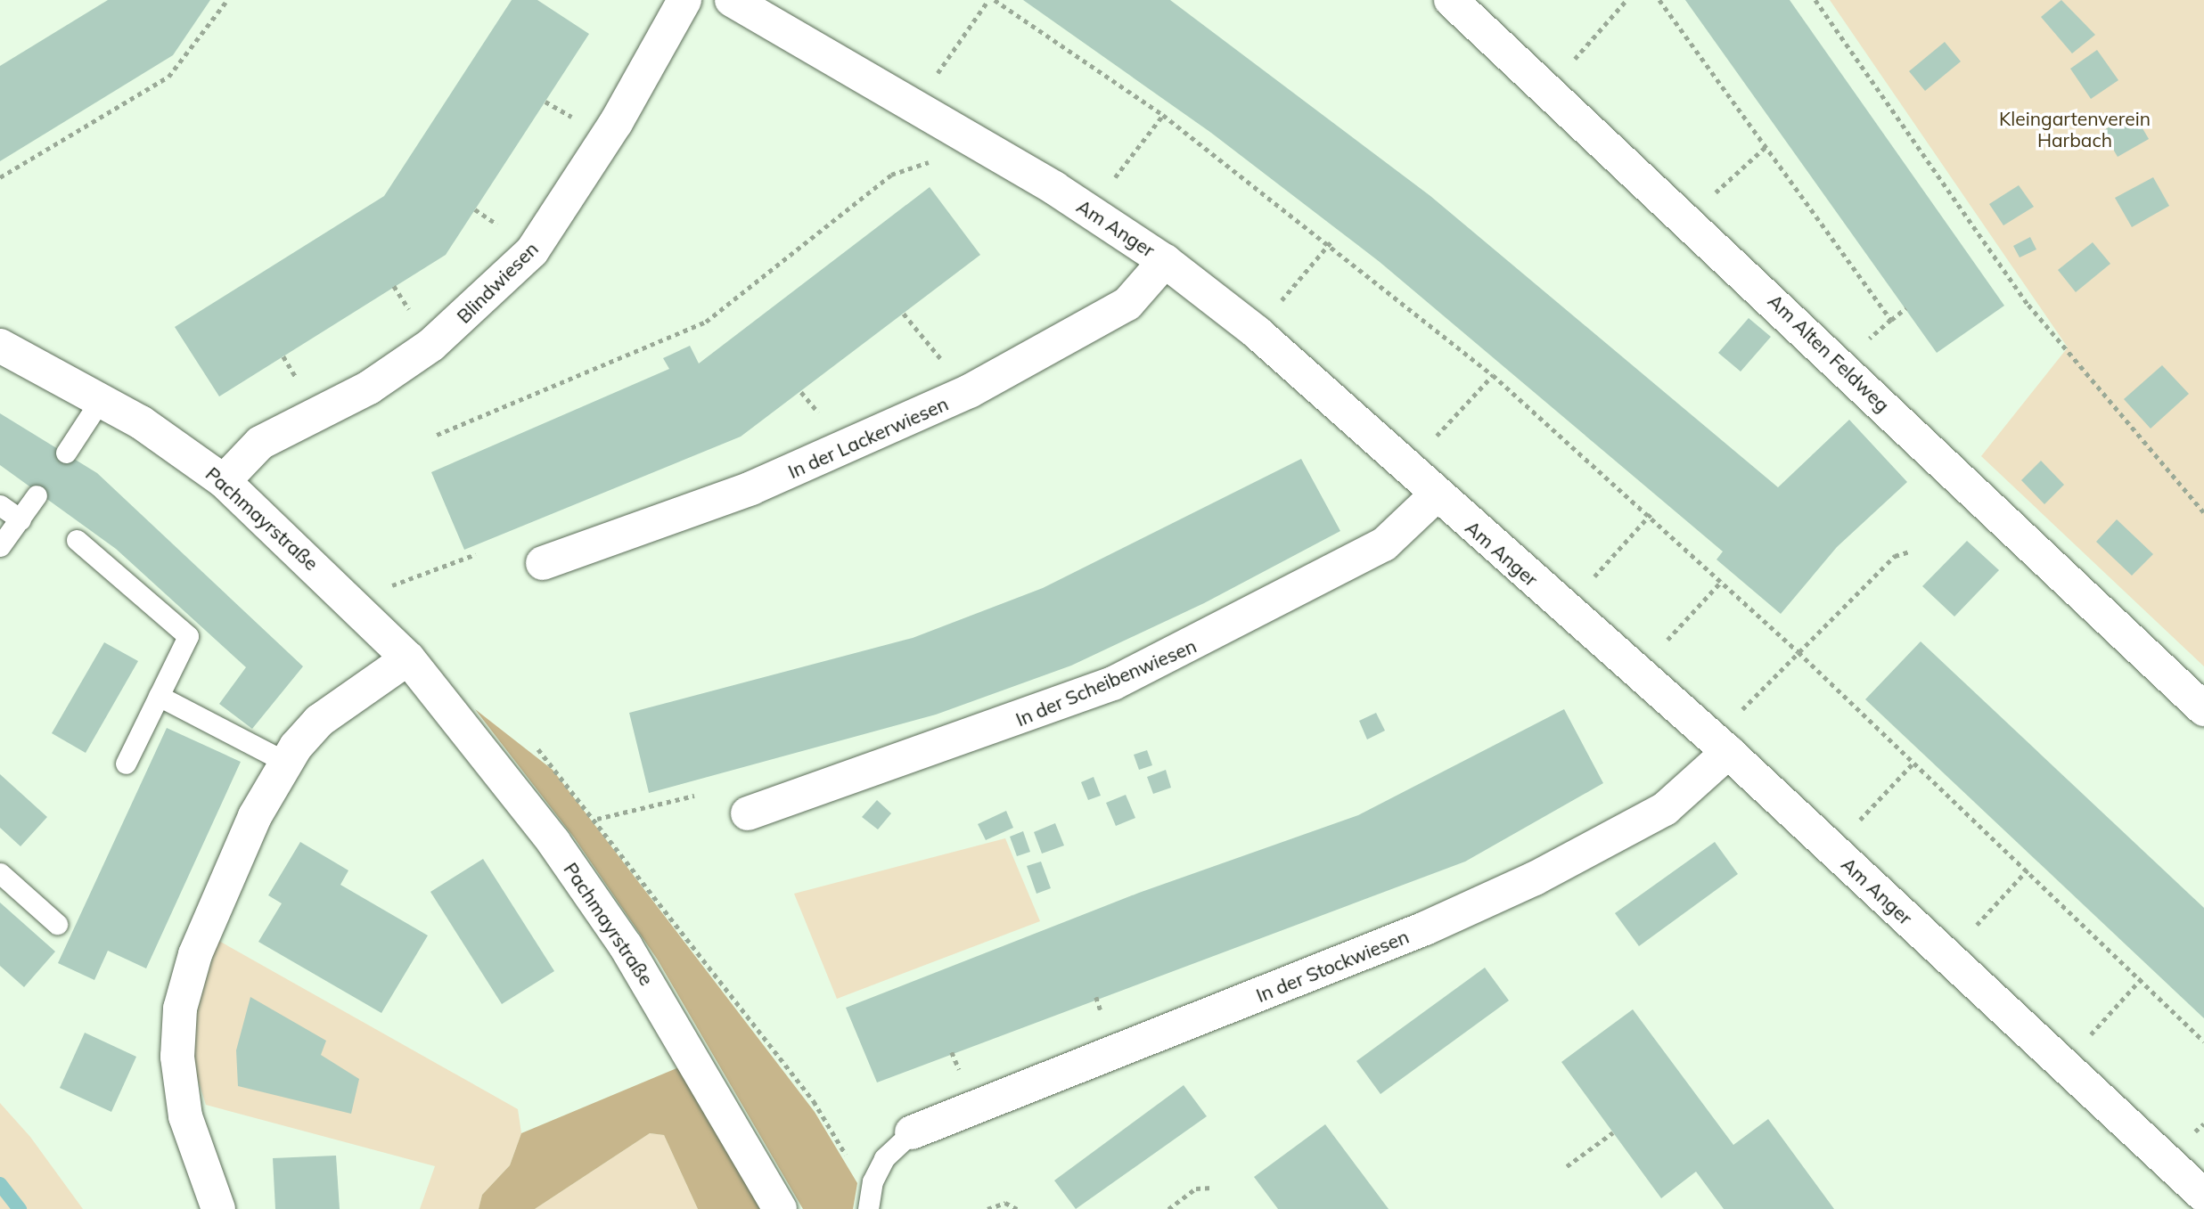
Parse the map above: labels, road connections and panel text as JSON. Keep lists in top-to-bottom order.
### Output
{
  "streets": {
    "street": [
      "Am Anger",
      "Blindwiesen",
      "Am Alten Feldweg",
      "In der Lackerwiesen",
      "Pachmayrstraße",
      "In der Scheibenwiesen",
      "In der Stockwiesen"
    ]
  },
  "crossings": [
    ["Am Anger", "In der Lackerwiesen"],
    ["Am Anger", "In der Scheibenwiesen"],
    ["Am Anger", "In der Stockwiesen"],
    ["Blindwiesen", "Pachmayrstraße"]
  ],
  "parks": ["Kleingartenverein Harbach"]
}
